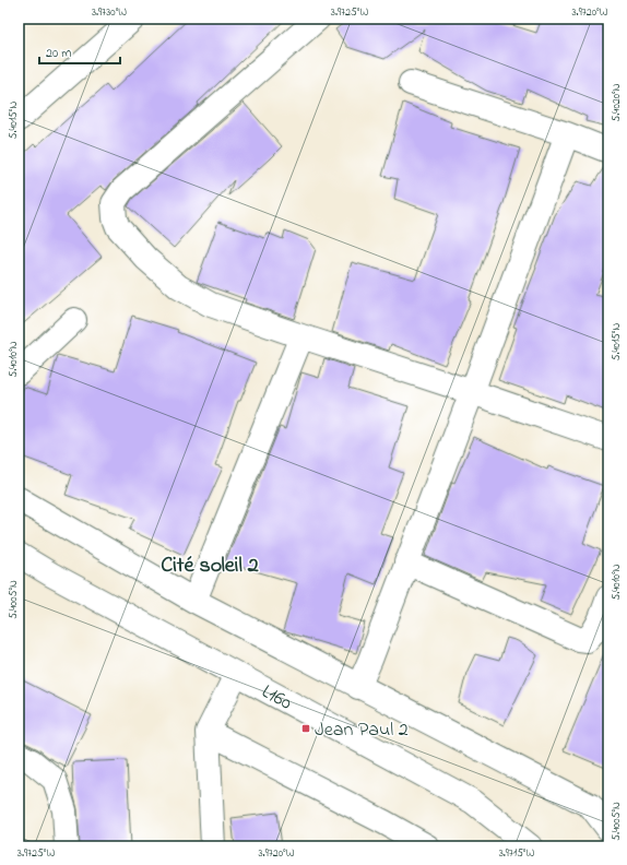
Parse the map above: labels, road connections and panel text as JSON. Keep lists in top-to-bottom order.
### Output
{
  "streets": {
    "street": ["L160"]
  },
  "districts": ["Cité soleil 2"],
  "places": {
    "transit": ["Jean Paul 2"]
  },
  "scale_bar": "20 m",
  "coordinates": [
    "3.9730°W",
    "3.9725°W",
    "3.9720°W",
    "5.4020°N",
    "5.4015°N",
    "5.4010°N",
    "5.4005°N",
    "3.9715°W"
  ]
}
